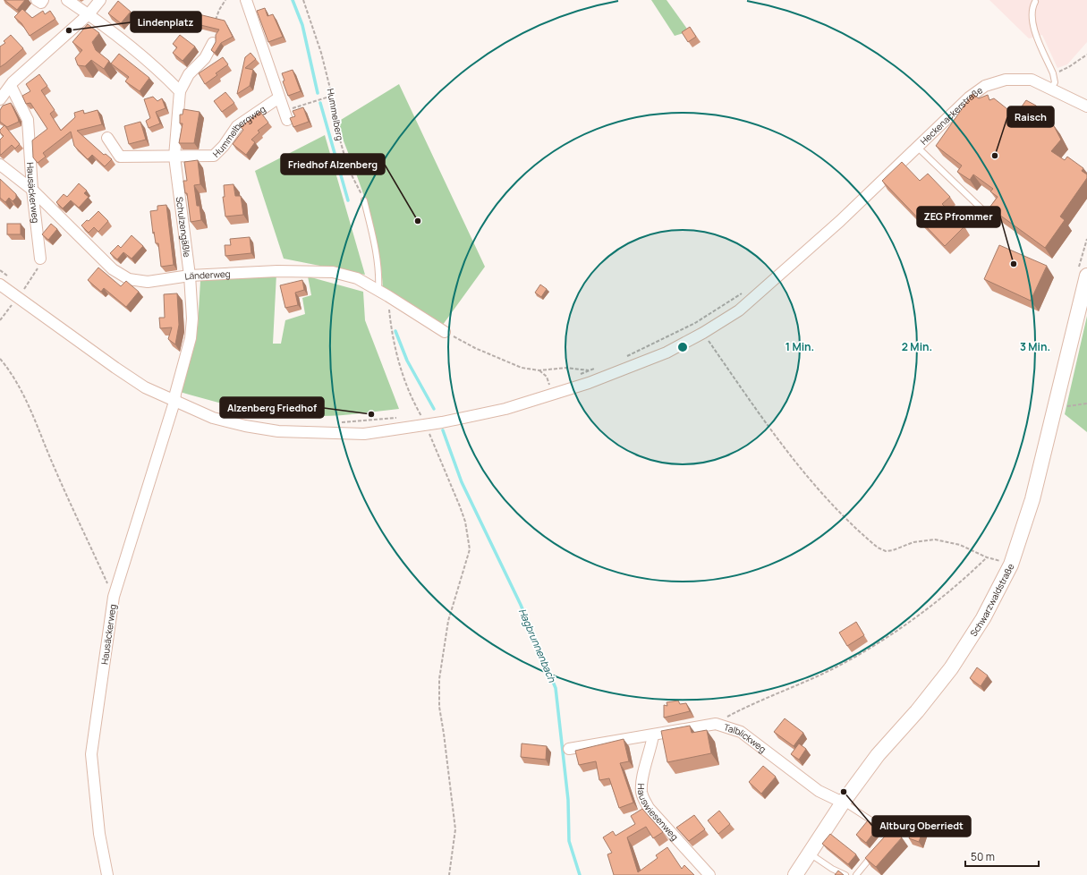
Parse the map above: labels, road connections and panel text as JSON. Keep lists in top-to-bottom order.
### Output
{
  "streets": {
    "street": [
      "Heckenackerstraße",
      "Hummelbergweg",
      "Hausäckerweg",
      "Schulzengäßle",
      "Länderweg",
      "Schwarzwaldstraße",
      "Talblickweg",
      "Hauswiesenweg"
    ],
    "path": ["Hummelberg"]
  },
  "crossings": [
    ["Heckenackerstraße", "Hausäckerweg"],
    ["Heckenackerstraße", "Schulzengäßle"],
    ["Hummelbergweg", "Schulzengäßle"],
    ["Hausäckerweg", "Schulzengäßle"],
    ["Hausäckerweg", "Länderweg"],
    ["Schulzengäßle", "Länderweg"],
    ["Schwarzwaldstraße", "Talblickweg"],
    ["Talblickweg", "Hauswiesenweg"]
  ],
  "water": ["Hagbrunnenbach"],
  "places": [
    "Lindenplatz",
    "Raisch",
    "Friedhof Alzenberg",
    "ZEG Pfrommer",
    "Alzenberg Friedhof",
    "Altburg Oberriedt"
  ],
  "scale_bar": "50 m",
  "rings": ["1 Min.", "2 Min.", "3 Min."]
}
